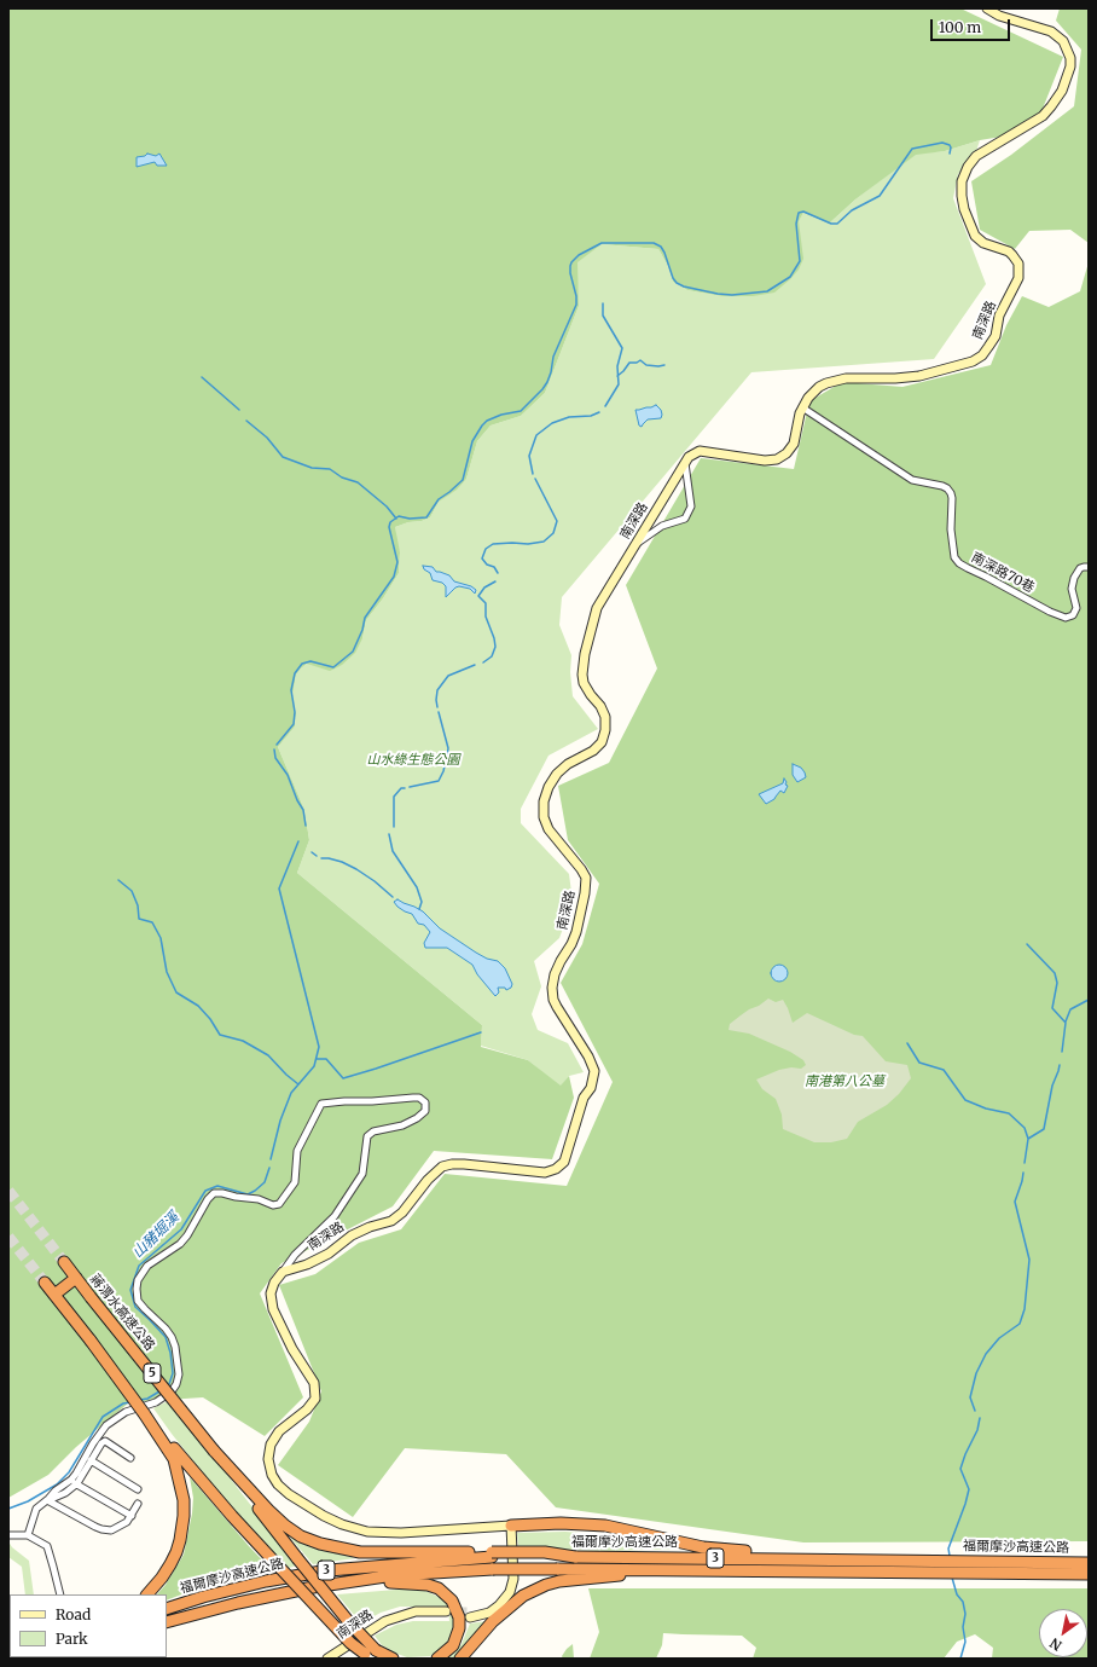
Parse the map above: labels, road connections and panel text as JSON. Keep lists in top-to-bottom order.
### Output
{
  "streets": {
    "highway": [
      "蔣渭水高速公路",
      "5",
      "福爾摩沙高速公路",
      "3"
    ],
    "main road": ["南深路"],
    "street": ["南深路70巷"]
  },
  "crossings": [
    ["南深路", "南深路70巷"]
  ],
  "water": ["山豬堀溪"],
  "parks": ["山水綠生態公園", "南港第八公墓"],
  "legend": ["Road", "Park"],
  "scale_bar": "100 m",
  "north": "bottom left"
}
